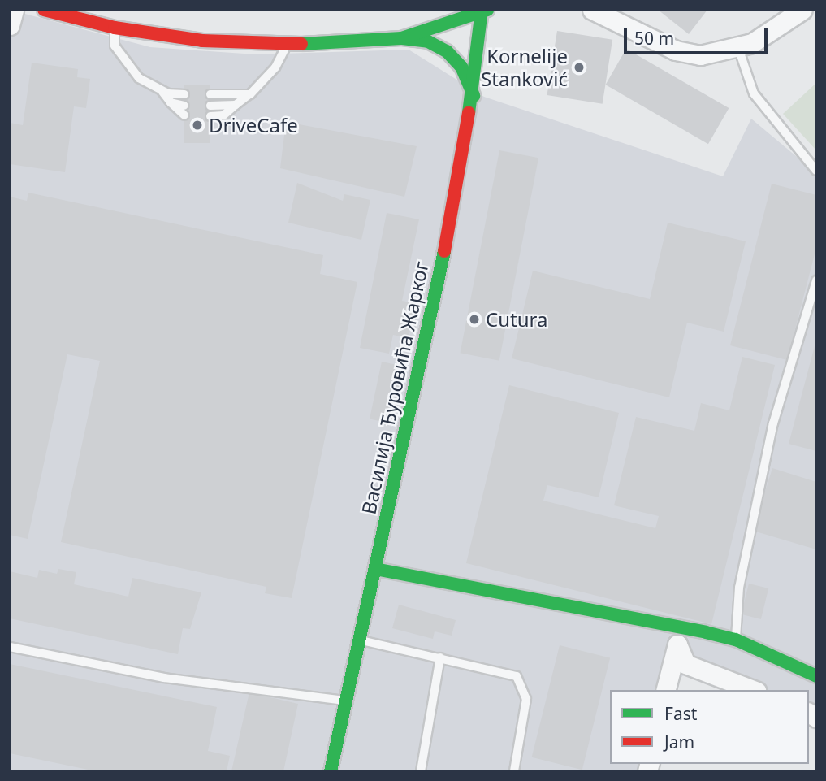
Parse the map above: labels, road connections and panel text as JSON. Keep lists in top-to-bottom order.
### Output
{
  "streets": {
    "main road": ["Василија Ђуровића Жарког"]
  },
  "places": ["Kornelije Stanković", "DriveCafe", "Cutura"],
  "legend": ["Fast", "Jam"],
  "scale_bar": "50 m"
}
